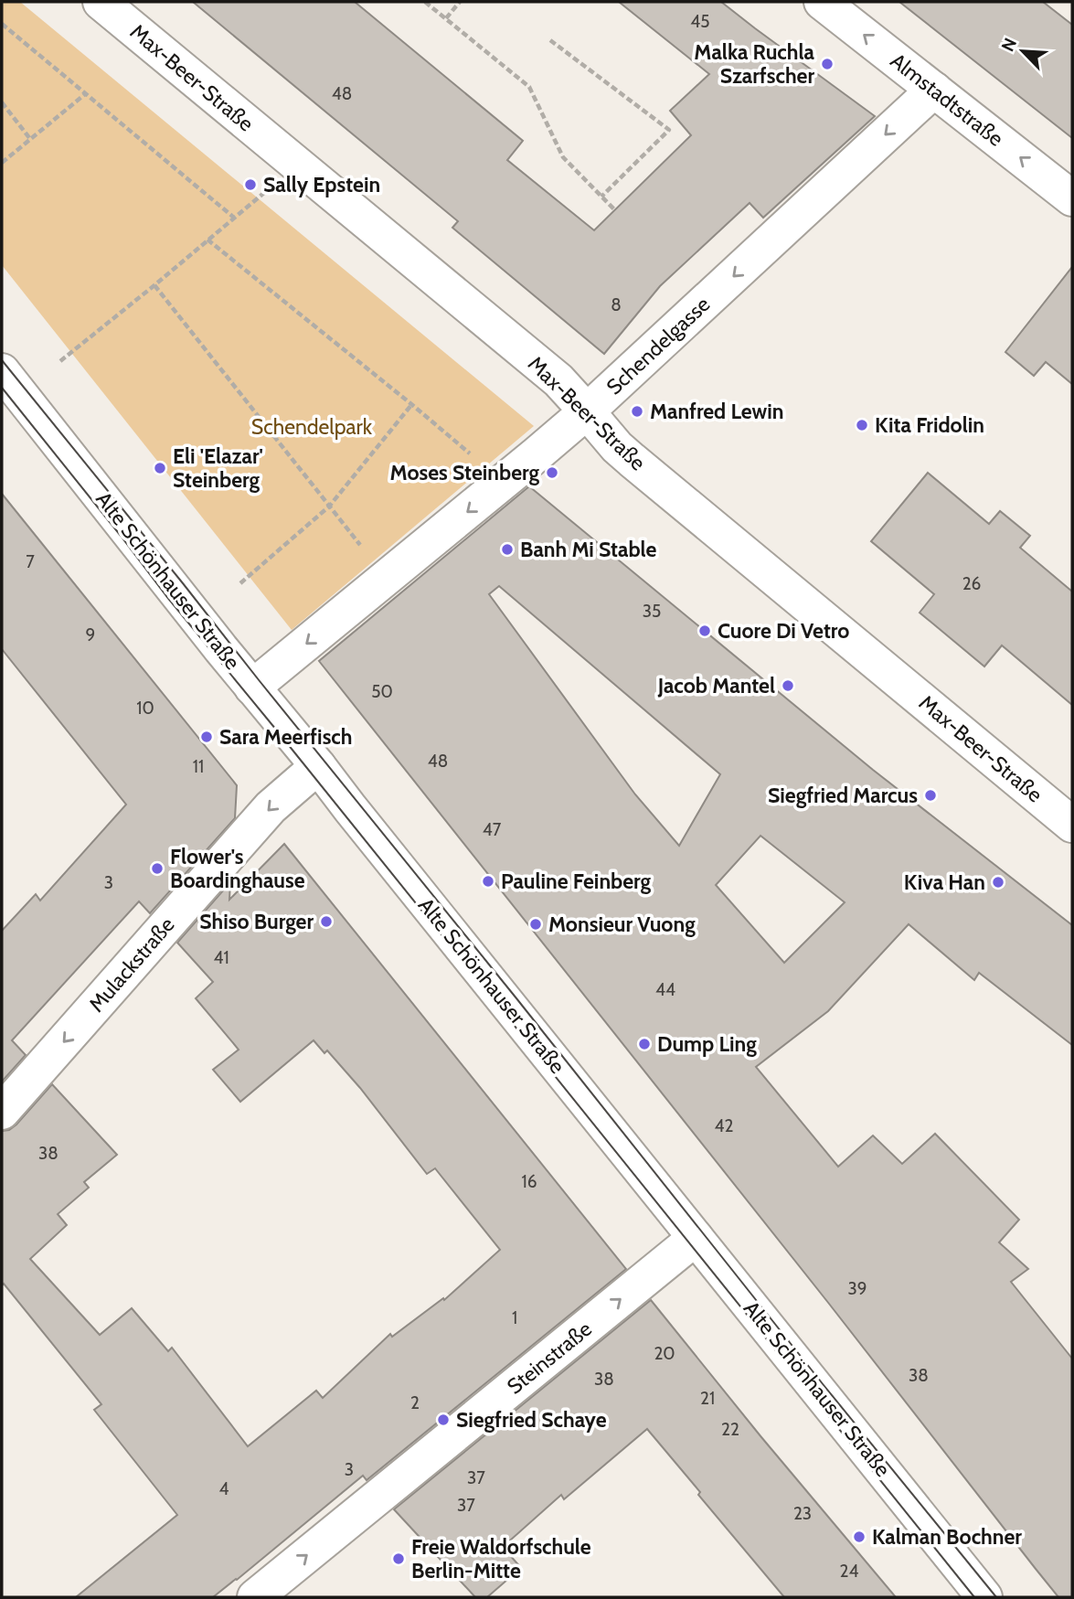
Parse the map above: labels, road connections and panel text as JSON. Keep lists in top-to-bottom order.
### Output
{
  "streets": {
    "street": [
      "Max-Beer-Straße",
      "Almstadtstraße",
      "Schendelgasse",
      "Alte Schönhauser Straße",
      "Mulackstraße",
      "Steinstraße"
    ]
  },
  "crossings": [
    ["Max-Beer-Straße", "Schendelgasse"],
    ["Almstadtstraße", "Schendelgasse"],
    ["Schendelgasse", "Alte Schönhauser Straße"],
    ["Alte Schönhauser Straße", "Mulackstraße"],
    ["Alte Schönhauser Straße", "Steinstraße"]
  ],
  "one_way": [
    "Almstadtstraße",
    "Schendelgasse",
    "Mulackstraße",
    "Steinstraße"
  ],
  "parks": ["Schendelpark"],
  "places": [
    "Malka Ruchla Szarfscher",
    "Sally Epstein",
    "Manfred Lewin",
    "Kita Fridolin",
    "Eli 'Elazar' Steinberg",
    "Moses Steinberg",
    "Banh Mi Stable",
    "Cuore Di Vetro",
    "Jacob Mantel",
    "Sara Meerfisch",
    "Siegfried Marcus",
    "Flower's Boardinghause",
    "Pauline Feinberg",
    "Kiva Han",
    "Shiso Burger",
    "Monsieur Vuong",
    "Dump Ling",
    "Siegfried Schaye",
    "Kalman Bochner",
    "Freie Waldorfschule Berlin-Mitte"
  ],
  "house_numbers": [
    "45",
    "48",
    "8",
    "7",
    "26",
    "35",
    "9",
    "50",
    "10",
    "48",
    "11",
    "47",
    "3",
    "41",
    "44",
    "42",
    "38",
    "16",
    "39",
    "1",
    "20",
    "38",
    "38",
    "21",
    "2",
    "22",
    "3",
    "37",
    "4",
    "37",
    "23",
    "24"
  ],
  "north": "top left"
}
